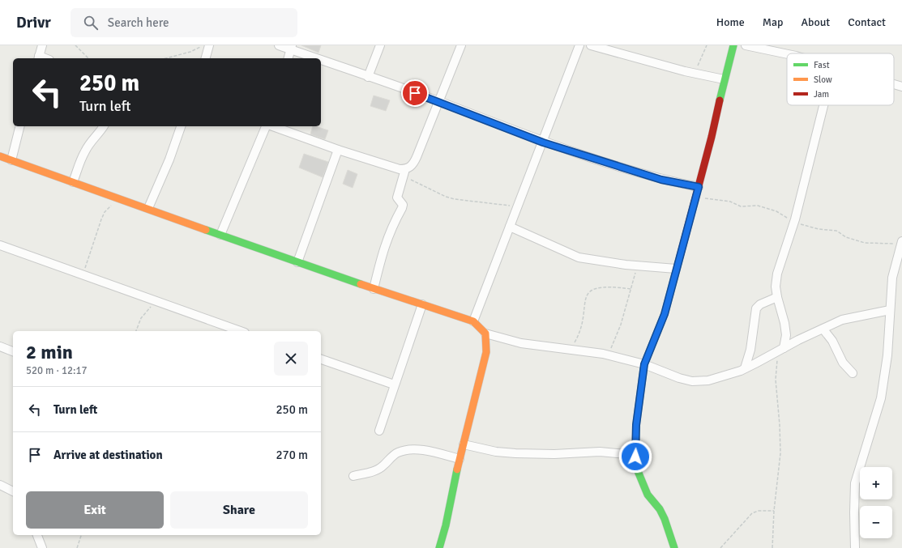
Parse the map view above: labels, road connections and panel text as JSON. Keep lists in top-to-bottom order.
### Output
{
  "legend": ["Fast", "Slow", "Jam"],
  "page": {
    "header": "Drivr",
    "search": "Search here",
    "nav": [
      "Home",
      "Map",
      "About",
      "Contact"
    ],
    "turn": ["250 m", "Turn left"],
    "heading": ["2 min", "520 m · 12:17"],
    "list": [
      {
        "name": "Turn left",
        "value": "250 m"
      },
      {
        "name": "Arrive at destination",
        "value": "270 m"
      }
    ],
    "map_buttons": ["+", "−"],
    "buttons": ["Exit", "Share"]
  }
}
